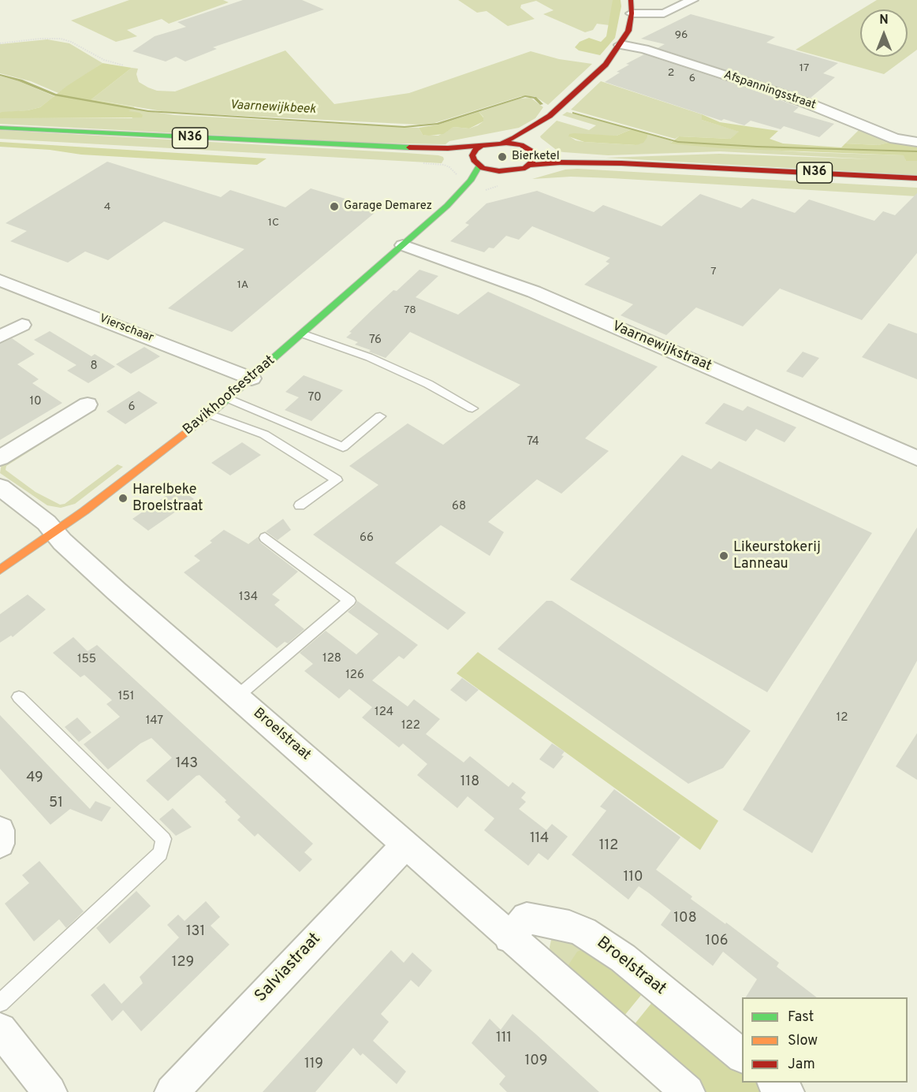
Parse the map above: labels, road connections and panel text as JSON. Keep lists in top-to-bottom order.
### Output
{
  "streets": {
    "street": [
      "Afspanningsstraat",
      "N36",
      "Vierschaar",
      "Vaarnewijkstraat",
      "Bavikhoofsestraat",
      "Broelstraat",
      "Salviastraat"
    ]
  },
  "crossings": [
    ["N36", "Bavikhoofsestraat"],
    ["Vierschaar", "Bavikhoofsestraat"],
    ["Vaarnewijkstraat", "Bavikhoofsestraat"],
    ["Bavikhoofsestraat", "Broelstraat"],
    ["Broelstraat", "Salviastraat"]
  ],
  "water": ["Vaarnewijkbeek"],
  "places": [
    "Bierketel",
    "Garage Demarez",
    "Harelbeke Broelstraat",
    "Likeurstokerij Lanneau"
  ],
  "house_numbers": [
    "96",
    "17",
    "2",
    "6",
    "4",
    "1C",
    "7",
    "1A",
    "78",
    "76",
    "8",
    "70",
    "10",
    "6",
    "74",
    "68",
    "66",
    "134",
    "128",
    "155",
    "126",
    "151",
    "124",
    "12",
    "147",
    "122",
    "143",
    "49",
    "118",
    "51",
    "114",
    "112",
    "110",
    "108",
    "131",
    "106",
    "129",
    "111",
    "109",
    "119"
  ],
  "legend": ["Fast", "Slow", "Jam"],
  "north": "top"
}
